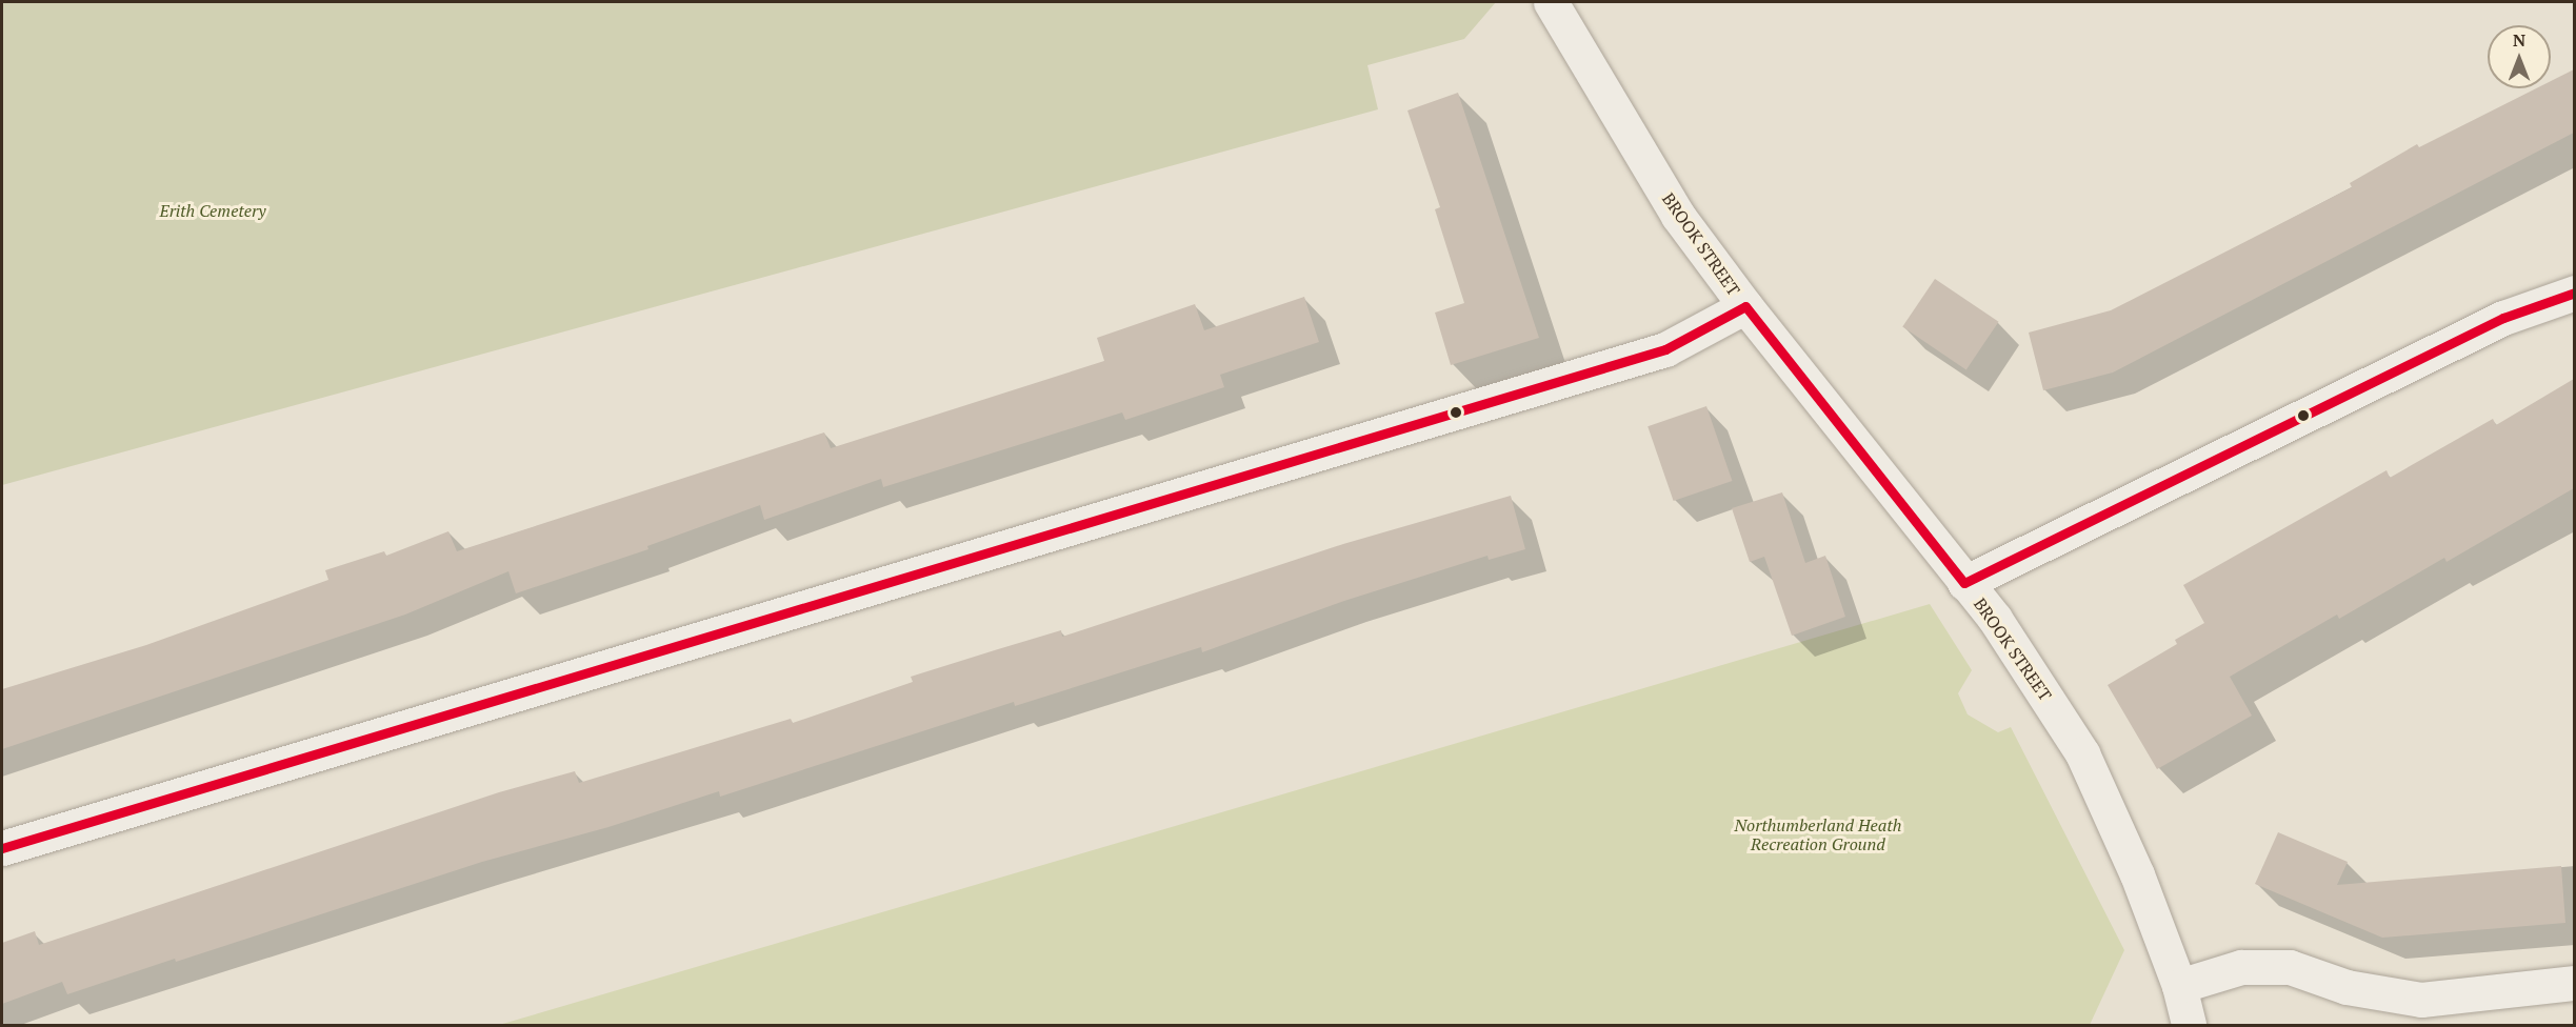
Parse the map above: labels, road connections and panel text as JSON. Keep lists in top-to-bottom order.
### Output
{
  "streets": {
    "street": ["BROOK STREET"]
  },
  "parks": ["Erith Cemetery", "Northumberland Heath Recreation Ground"],
  "north": "top"
}
